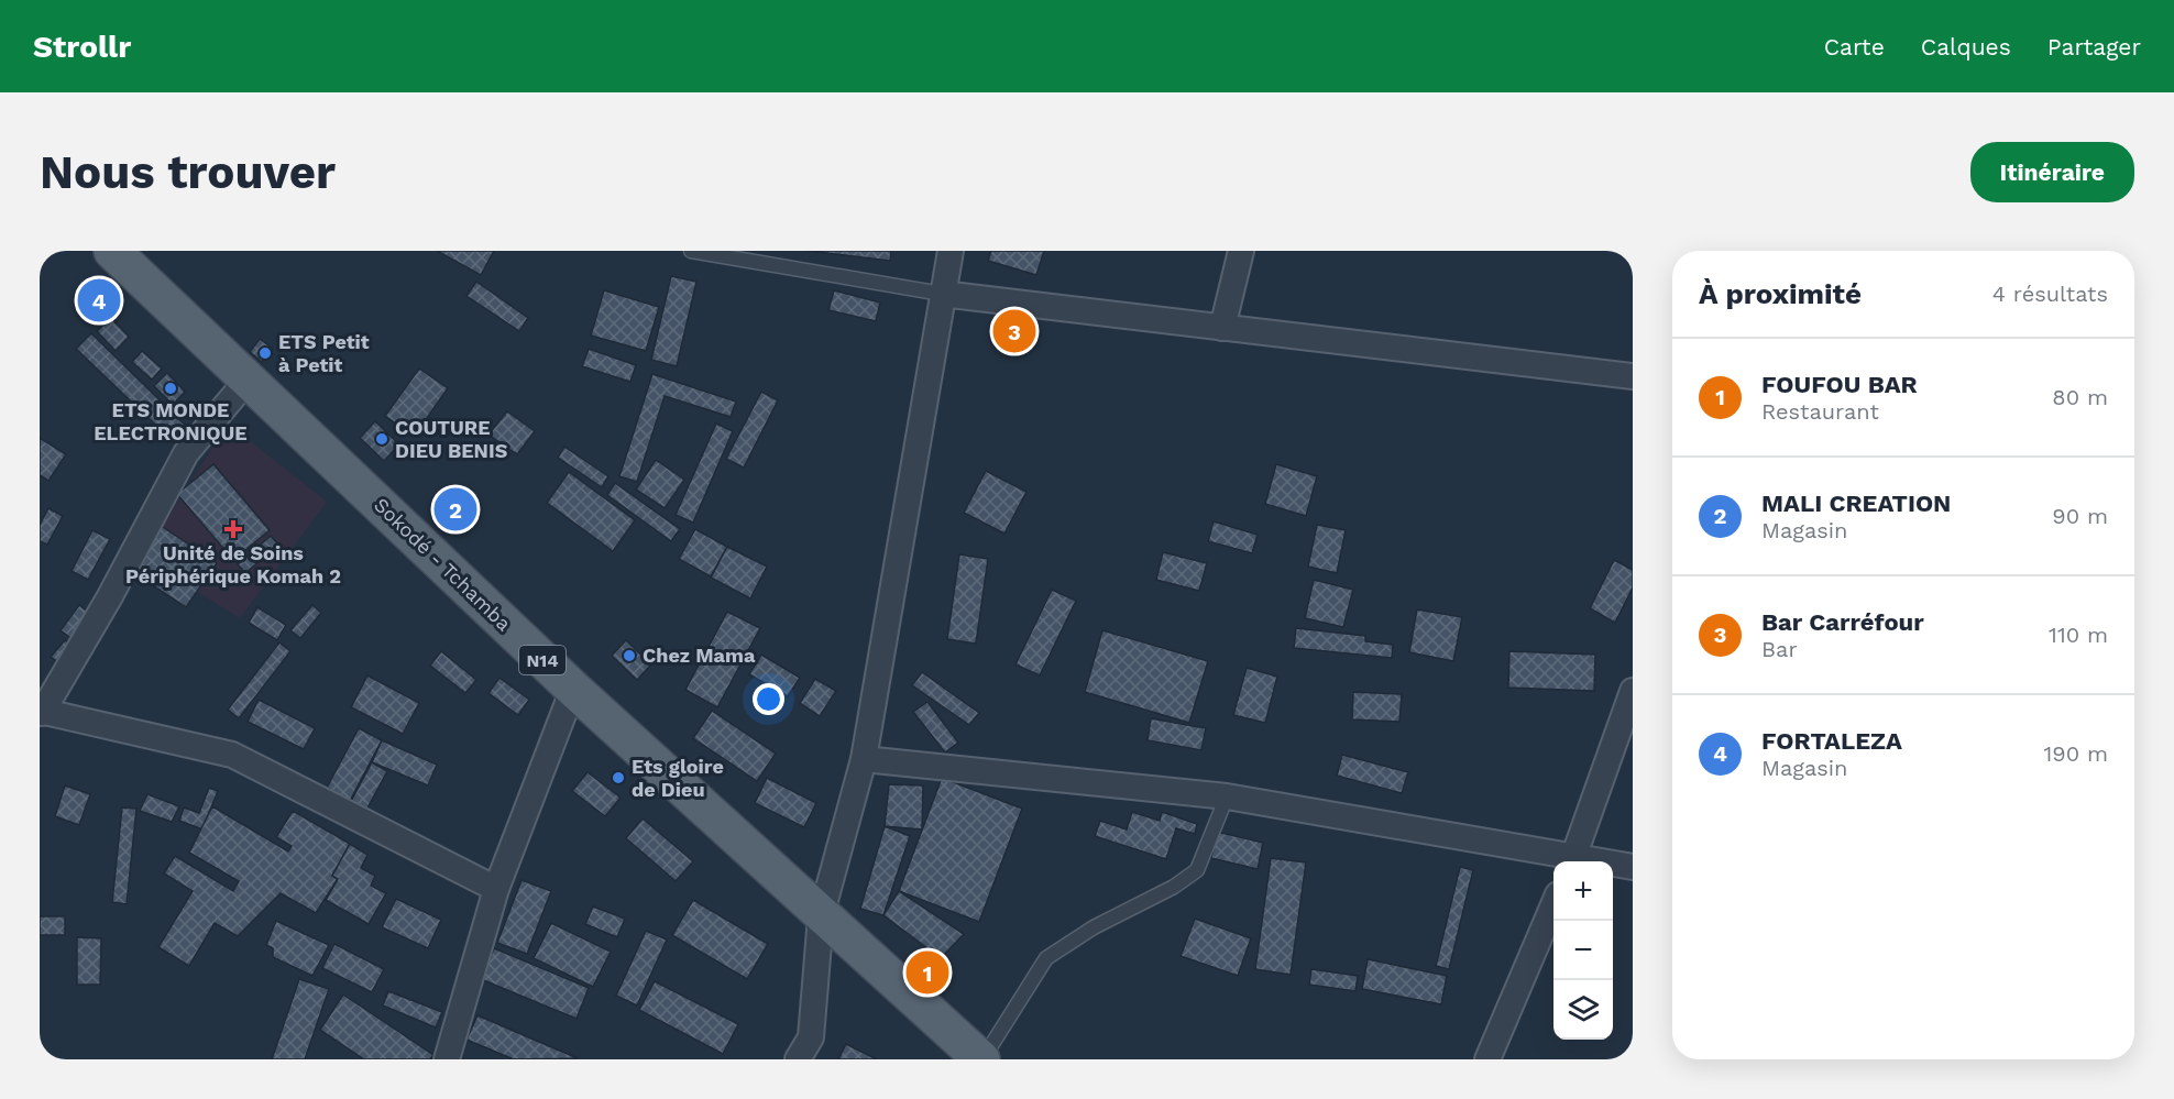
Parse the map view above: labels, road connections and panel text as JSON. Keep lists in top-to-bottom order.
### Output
{
  "streets": {
    "main road": ["Sokodé - Tchamba", "N14"]
  },
  "places": {
    "other": [
      "ETS Petit à Petit",
      "ETS MONDE ELECTRONIQUE",
      "COUTURE DIEU BENIS",
      "Chez Mama",
      "Ets gloire de Dieu"
    ],
    "health": ["Unité de Soins Périphérique Komah 2"]
  },
  "page": {
    "header": "Strollr",
    "nav": ["Carte", "Calques", "Partager"],
    "buttons": "Itinéraire",
    "title": "Nous trouver",
    "heading": ["À proximité", "4 résultats"],
    "pins": [
      "4",
      "3",
      "2",
      "1"
    ],
    "list": [
      {
        "mark": "1",
        "name": "FOUFOU BAR",
        "note": "Restaurant",
        "value": "80 m"
      },
      {
        "mark": "2",
        "name": "MALI CREATION",
        "note": "Magasin",
        "value": "90 m"
      },
      {
        "mark": "3",
        "name": "Bar Carréfour",
        "note": "Bar",
        "value": "110 m"
      },
      {
        "mark": "4",
        "name": "FORTALEZA",
        "note": "Magasin",
        "value": "190 m"
      }
    ],
    "map_buttons": ["+", "−"]
  }
}
